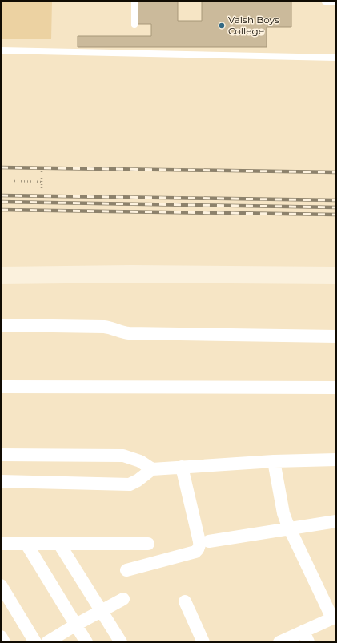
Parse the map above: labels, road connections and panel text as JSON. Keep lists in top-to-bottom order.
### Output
{
  "places": ["Vaish Boys College"]
}
